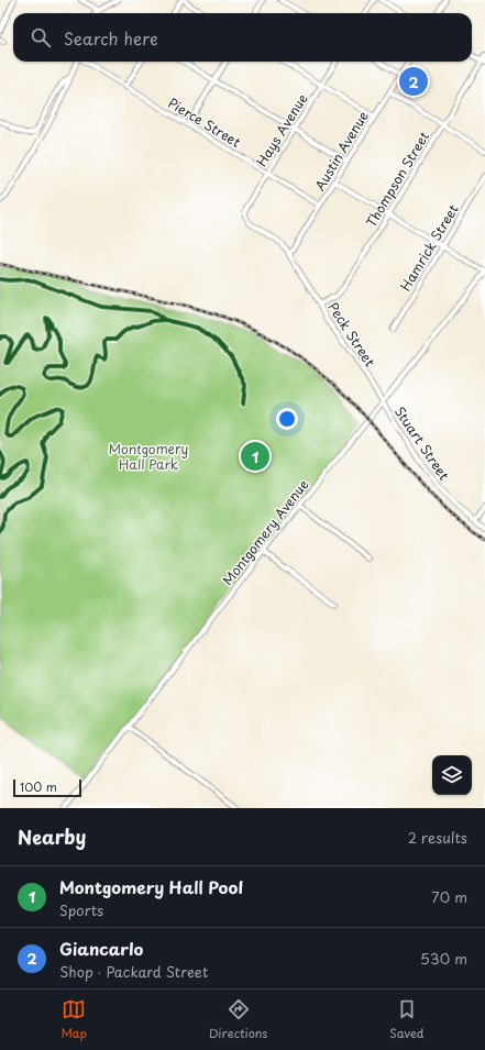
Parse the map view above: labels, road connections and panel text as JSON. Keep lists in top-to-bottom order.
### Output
{
  "streets": {
    "street": [
      "Pierce Street",
      "Hays Avenue",
      "Austin Avenue",
      "Thompson Street",
      "Hamrick Street",
      "Peck Street",
      "Stuart Street",
      "Montgomery Avenue"
    ]
  },
  "crossings": [
    ["Pierce Street", "Hays Avenue"],
    ["Pierce Street", "Austin Avenue"],
    ["Hays Avenue", "Peck Street"],
    ["Austin Avenue", "Peck Street"],
    ["Thompson Street", "Peck Street"],
    ["Peck Street", "Stuart Street"],
    ["Peck Street", "Montgomery Avenue"],
    ["Stuart Street", "Montgomery Avenue"]
  ],
  "parks": ["Montgomery Hall Park"],
  "scale_bar": "100 m",
  "page": {
    "search": "Search here",
    "pins": ["2", "1"],
    "scale": "100 m",
    "heading": ["Nearby", "2 results"],
    "list": [
      {
        "mark": "1",
        "name": "Montgomery Hall Pool",
        "note": "Sports",
        "value": "70 m"
      },
      {
        "mark": "2",
        "name": "Giancarlo",
        "note": "Shop · Packard Street",
        "value": "530 m"
      }
    ],
    "nav": ["Map", "Directions", "Saved"]
  }
}
